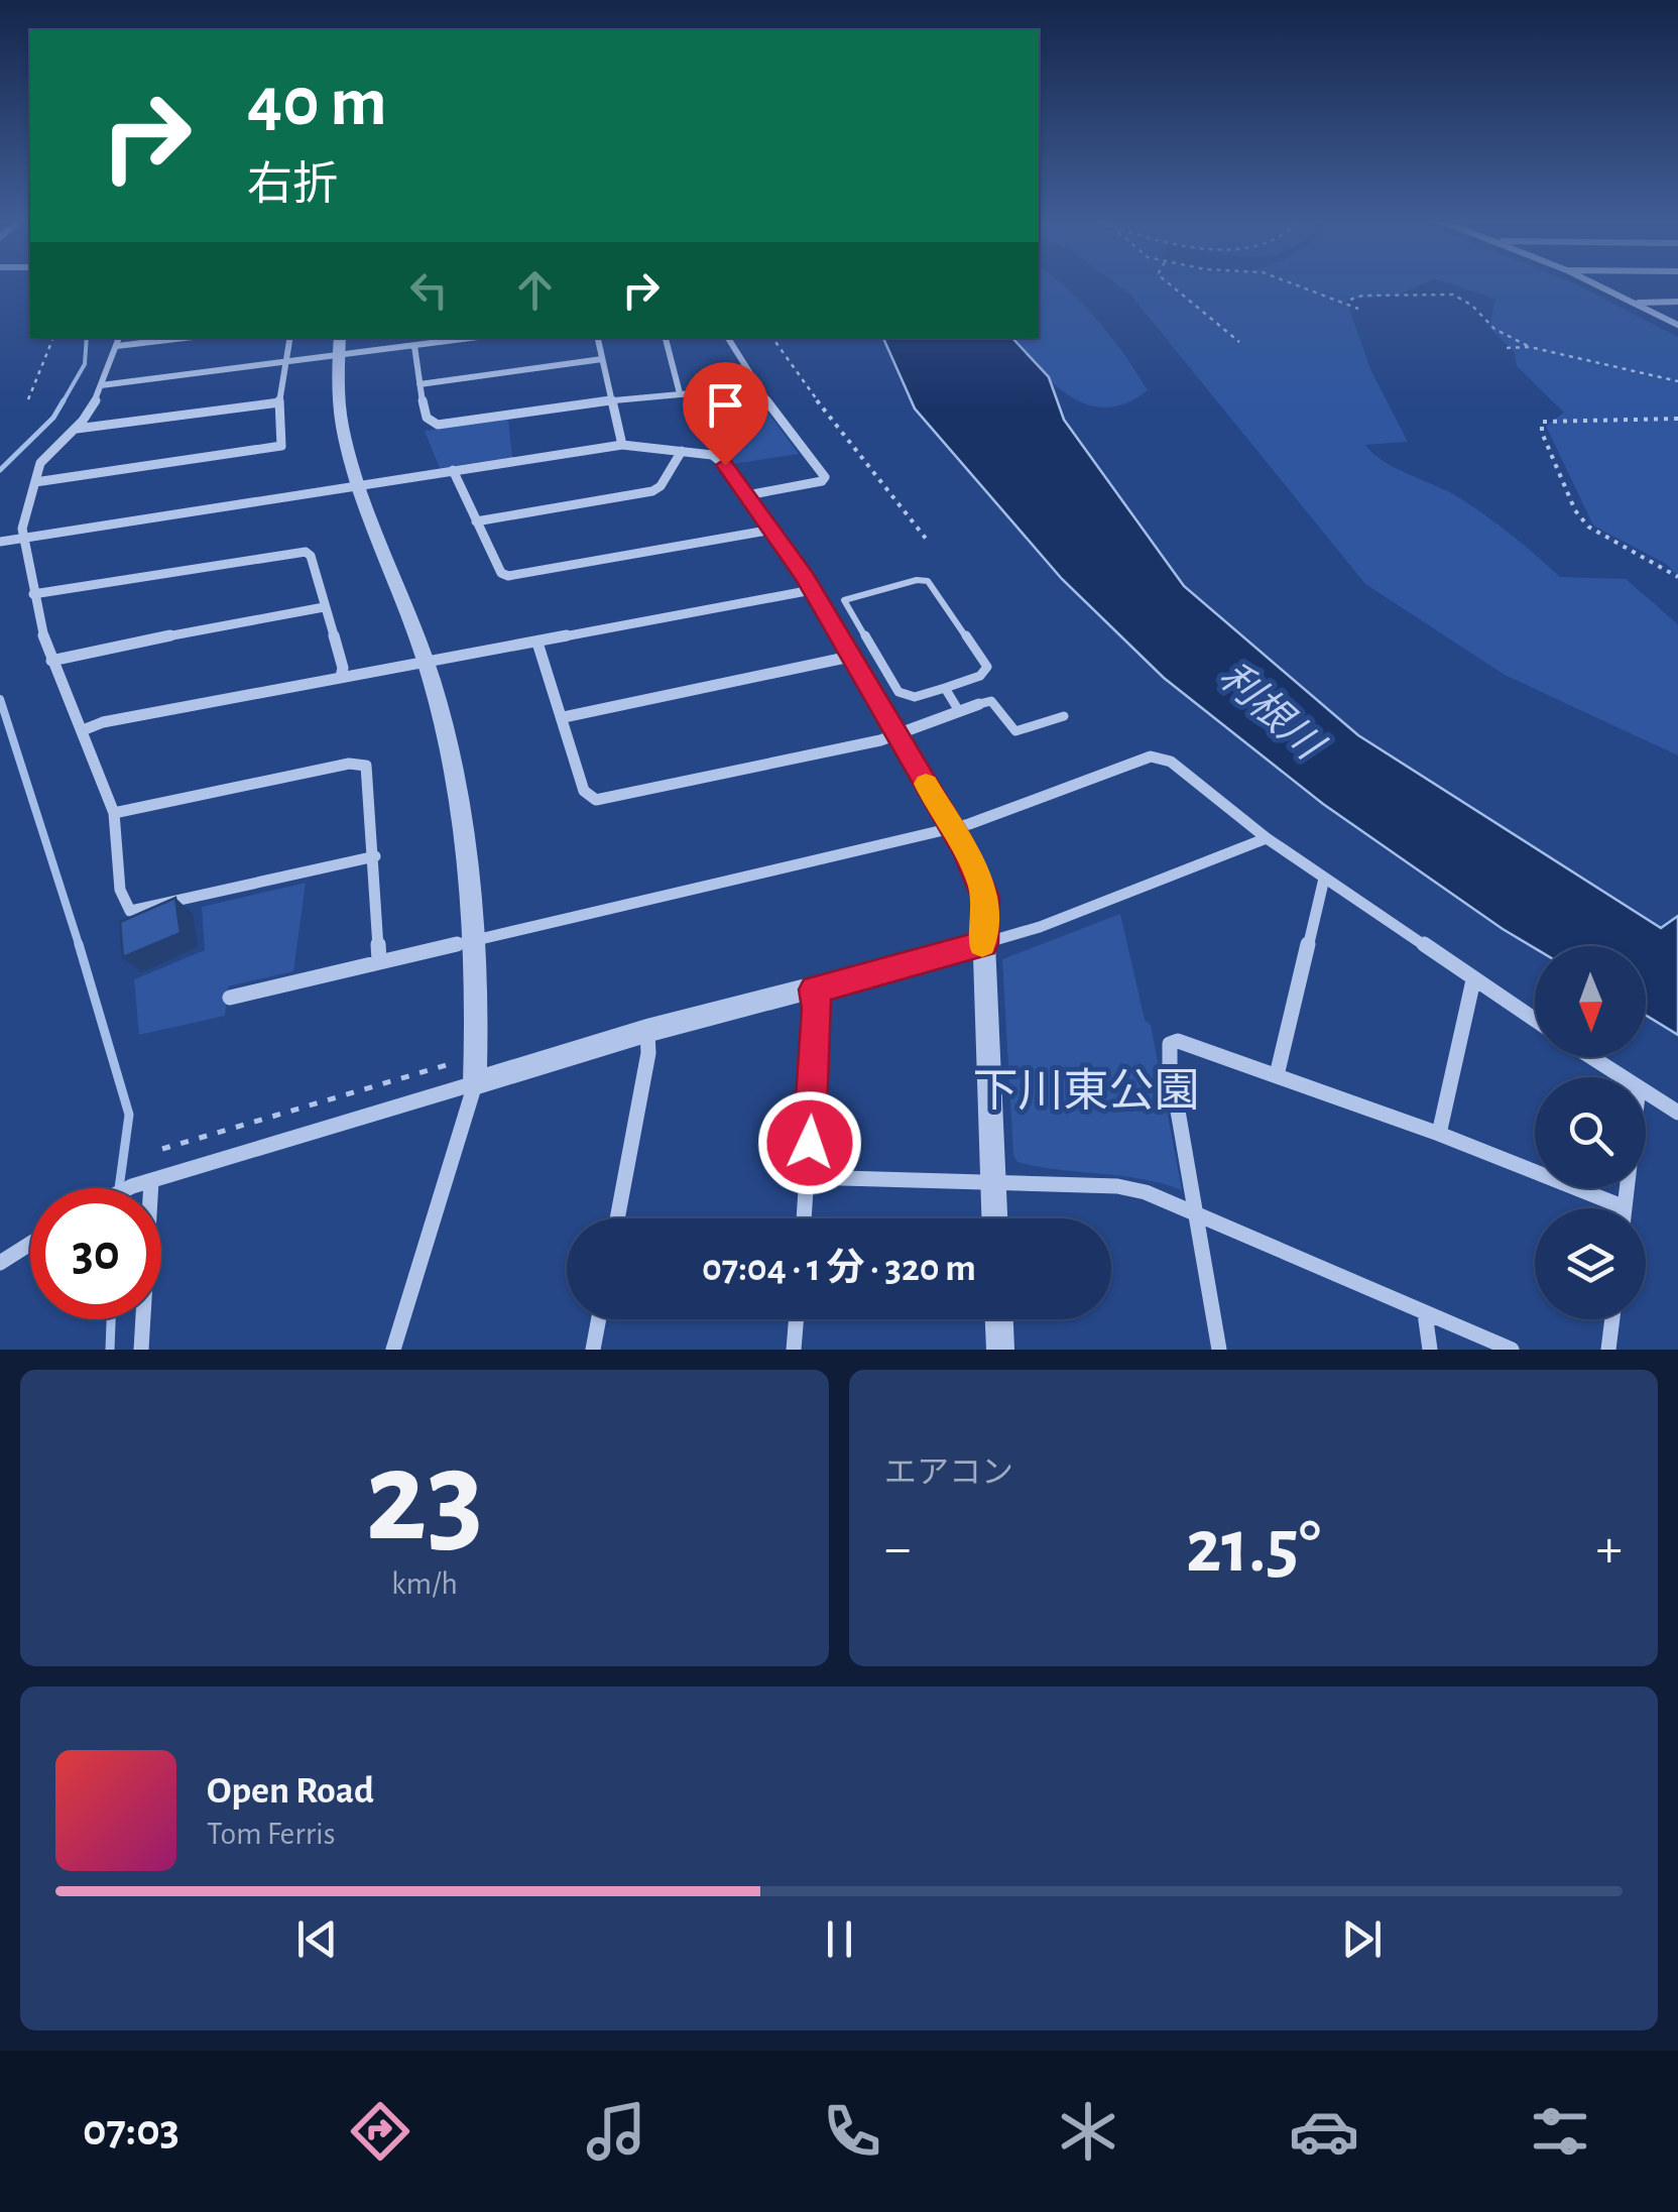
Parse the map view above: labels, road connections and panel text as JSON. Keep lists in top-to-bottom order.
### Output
{
  "water": ["利根川"],
  "parks": ["下川東公園"],
  "north": "bottom",
  "page": {
    "turn": ["40 m", "右折"],
    "limit": "30",
    "trip": "07:04 · 1 分 · 320 m",
    "tile": [
      ["23", "km/h"],
      "エアコン"
    ],
    "heat": ["−", "21.5°", "+"],
    "song": ["Open Road", "Tom Ferris"],
    "tabs": "07:03"
  }
}
